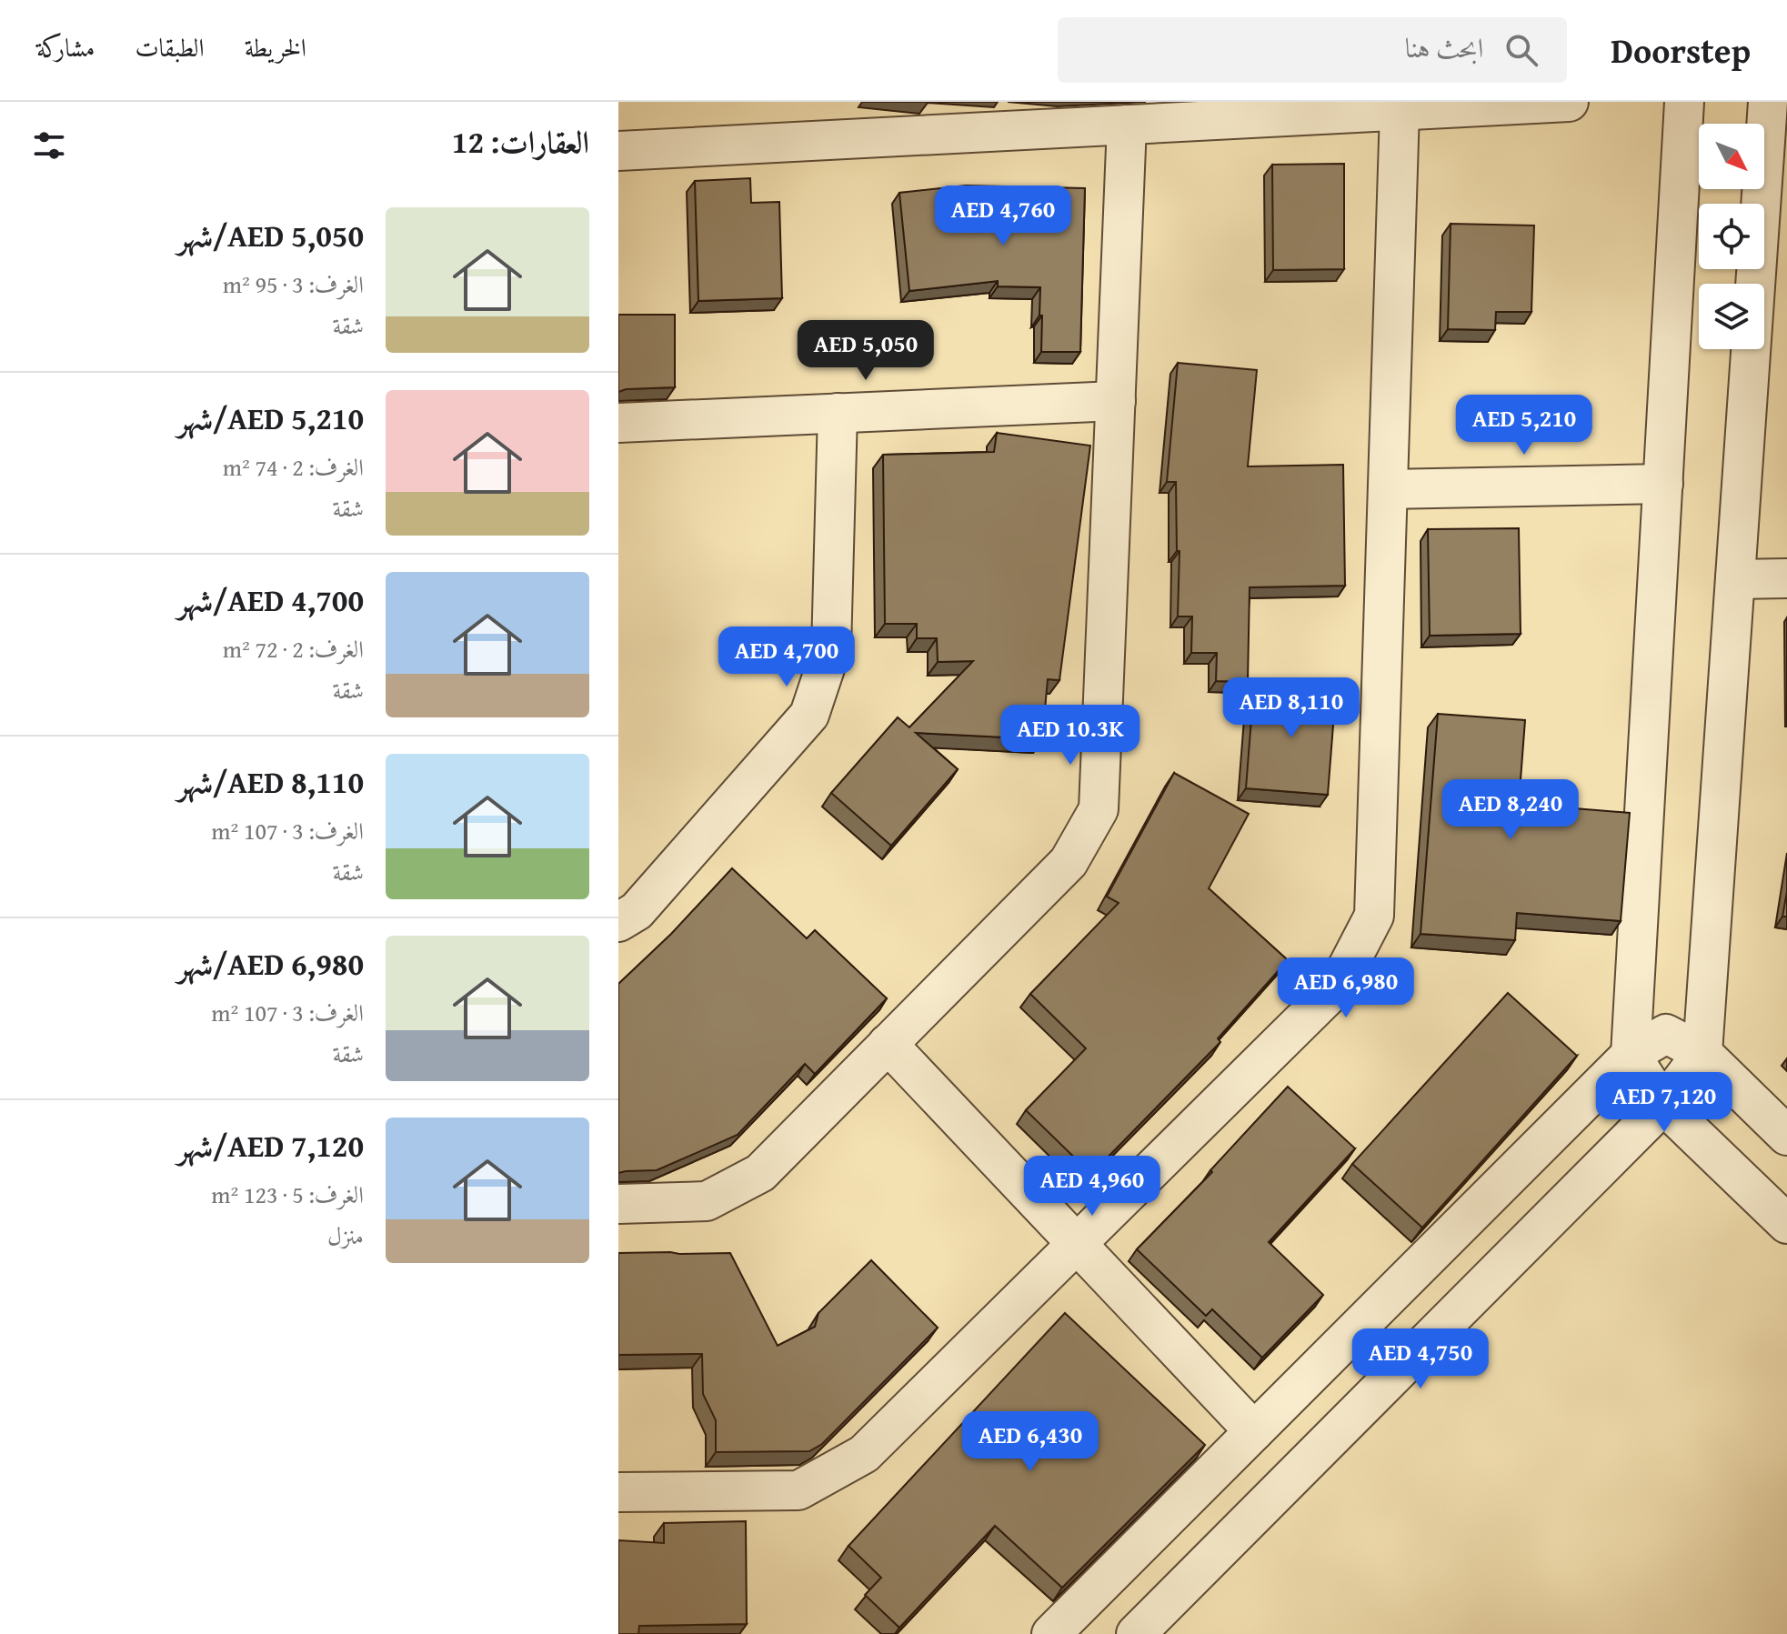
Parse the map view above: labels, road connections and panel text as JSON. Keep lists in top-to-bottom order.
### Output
{
  "north": "bottom right",
  "page": {
    "header": "Doorstep",
    "search": "ابحث هنا",
    "nav": ["الخريطة", "الطبقات", "مشاركة"],
    "heading": "العقارات: 12",
    "price": [
      "AED 4,760",
      "AED 5,050",
      "AED 5,210",
      "AED 4,700",
      "AED 8,110",
      "AED 10.3K",
      "AED 8,240",
      "AED 6,980",
      "AED 7,120",
      "AED 4,960",
      "AED 4,750",
      "AED 6,430"
    ],
    "list": [
      {
        "name": "AED 5,050/شهر",
        "note": "الغرف: 3 · 95 m² · شقة"
      },
      {
        "name": "AED 5,210/شهر",
        "note": "الغرف: 2 · 74 m² · شقة"
      },
      {
        "name": "AED 4,700/شهر",
        "note": "الغرف: 2 · 72 m² · شقة"
      },
      {
        "name": "AED 8,110/شهر",
        "note": "الغرف: 3 · 107 m² · شقة"
      },
      {
        "name": "AED 6,980/شهر",
        "note": "الغرف: 3 · 107 m² · شقة"
      },
      {
        "name": "AED 7,120/شهر",
        "note": "الغرف: 5 · 123 m² · منزل"
      }
    ]
  }
}
